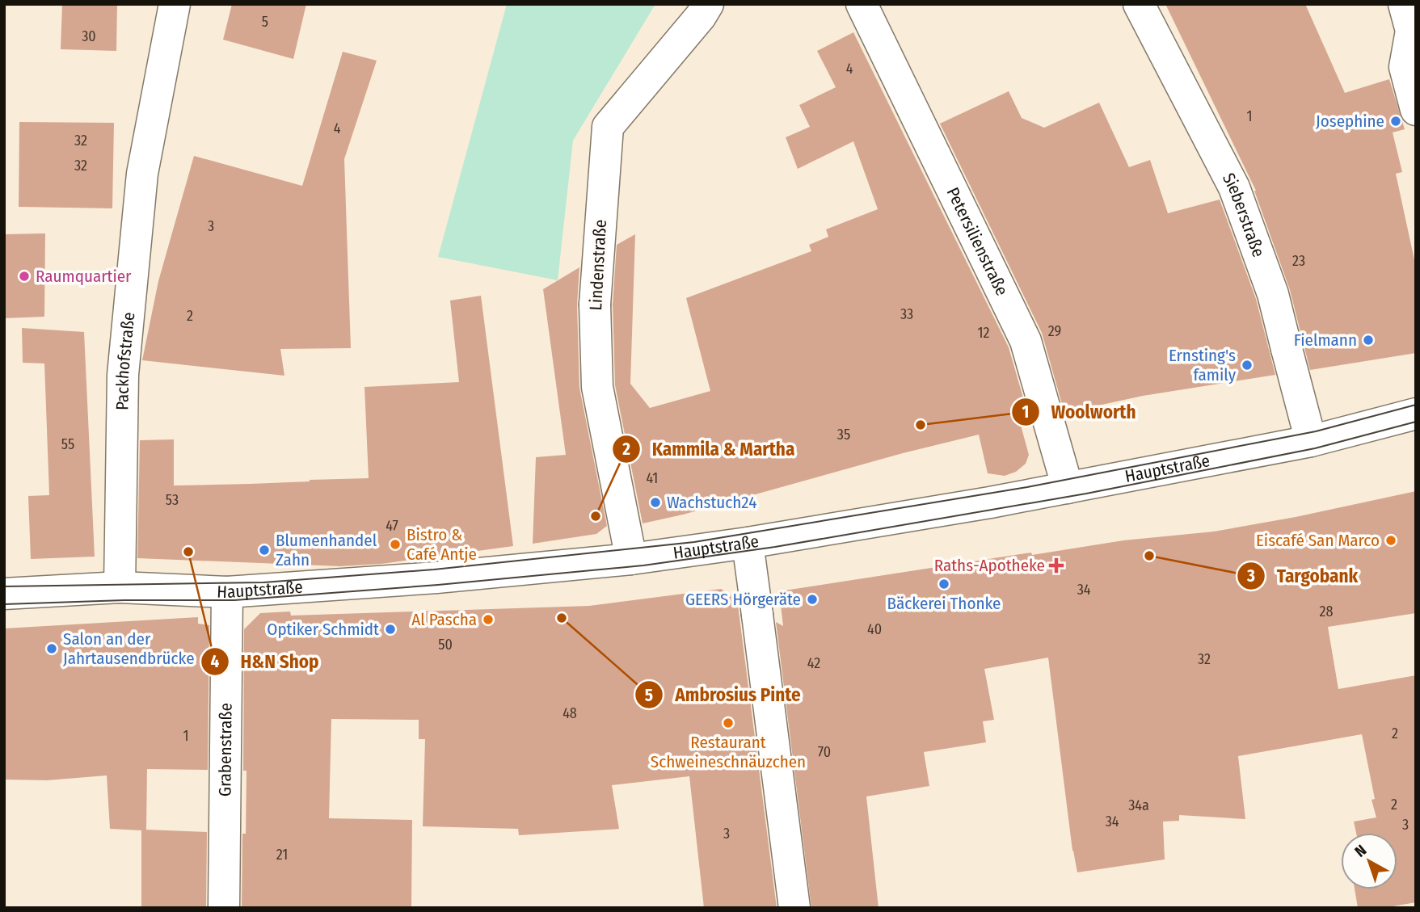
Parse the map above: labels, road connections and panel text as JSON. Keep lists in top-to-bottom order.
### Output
{
  "streets": {
    "street": [
      "Sieberstraße",
      "Petersilienstraße",
      "Lindenstraße",
      "Packhofstraße",
      "Hauptstraße",
      "Grabenstraße"
    ]
  },
  "crossings": [
    ["Sieberstraße", "Hauptstraße"],
    ["Petersilienstraße", "Hauptstraße"],
    ["Lindenstraße", "Hauptstraße"],
    ["Packhofstraße", "Hauptstraße"],
    ["Hauptstraße", "Grabenstraße"]
  ],
  "places": {
    "other": [
      "Josephine",
      "Raumquartier",
      "Fielmann",
      "Ernsting's family",
      "Woolworth",
      "Wachstuch24",
      "Kammila & Martha",
      "Eiscafé San Marco",
      "Bistro & Café Antje",
      "Blumenhandel Zahn",
      "H&N Shop",
      "Targobank",
      "Bäckerei Thonke",
      "GEERS Hörgeräte",
      "Ambrosius Pinte",
      "Al Pascha",
      "Optiker Schmidt",
      "Salon an der Jahrtausendbrücke",
      "Restaurant Schweineschnäuzchen"
    ],
    "health": ["Raths-Apotheke"]
  },
  "house_numbers": [
    "5",
    "30",
    "4",
    "1",
    "4",
    "32",
    "32",
    "3",
    "23",
    "33",
    "2",
    "29",
    "12",
    "35",
    "55",
    "41",
    "53",
    "47",
    "34",
    "28",
    "40",
    "50",
    "32",
    "42",
    "48",
    "2",
    "1",
    "70",
    "2",
    "34a",
    "34",
    "3",
    "3",
    "21"
  ],
  "north": "top left"
}
